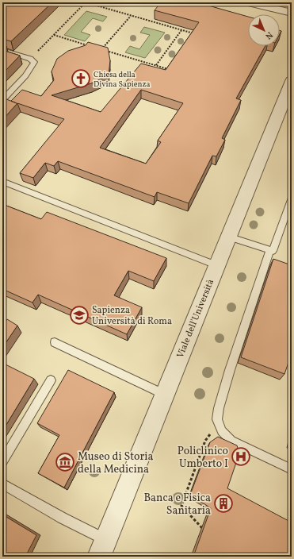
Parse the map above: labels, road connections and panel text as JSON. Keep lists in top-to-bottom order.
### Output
{
  "streets": {
    "street": ["Viale dell'Università"]
  },
  "places": {
    "church": ["Chiesa della Divina Sapienza"],
    "school or university": ["Sapienza Università di Roma"],
    "hospital": ["Policlinico Umberto I"],
    "museum": ["Museo di Storia della Medicina"],
    "building": ["Banca e Fisica Sanitaria"]
  },
  "north": "bottom right"
}
